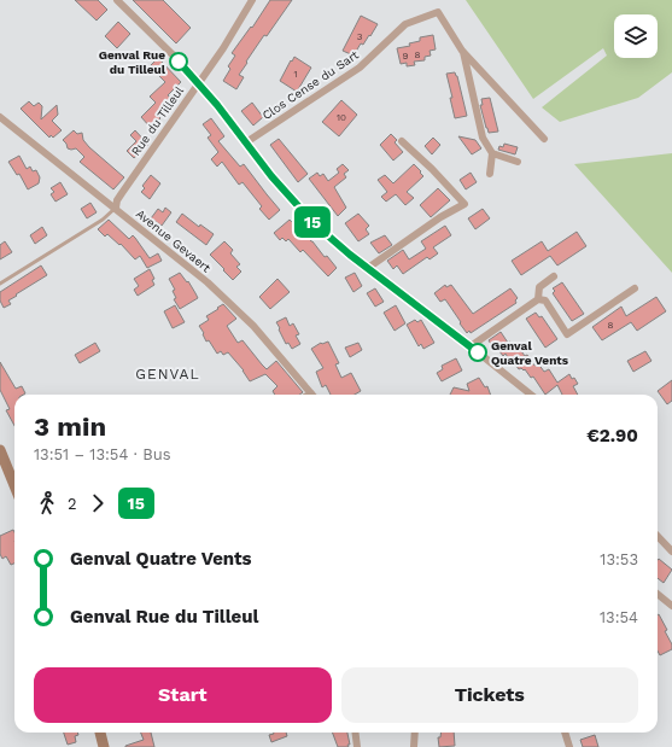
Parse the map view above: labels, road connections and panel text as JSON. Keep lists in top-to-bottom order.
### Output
{
  "streets": {
    "street": ["Clos Cense du Sart", "Rue du Tilleul", "Avenue Gevaert"]
  },
  "crossings": [
    ["Rue du Tilleul", "Avenue Gevaert"]
  ],
  "districts": ["GENVAL"],
  "places": ["Genval Rue du Tilleul", "Genval Quatre Vents"],
  "lines": ["bus line 15"],
  "house_numbers": [
    "3",
    "8",
    "9",
    "1",
    "10",
    "8"
  ],
  "page": {
    "on_map": "15",
    "heading": ["3 min", "13:51 – 13:54 · Bus", "€2.90"],
    "legs": ["2", "15"],
    "list": [
      {
        "name": "Genval Quatre Vents",
        "value": "13:53"
      },
      {
        "name": "Genval Rue du Tilleul",
        "value": "13:54"
      }
    ],
    "buttons": ["Start", "Tickets"]
  }
}
